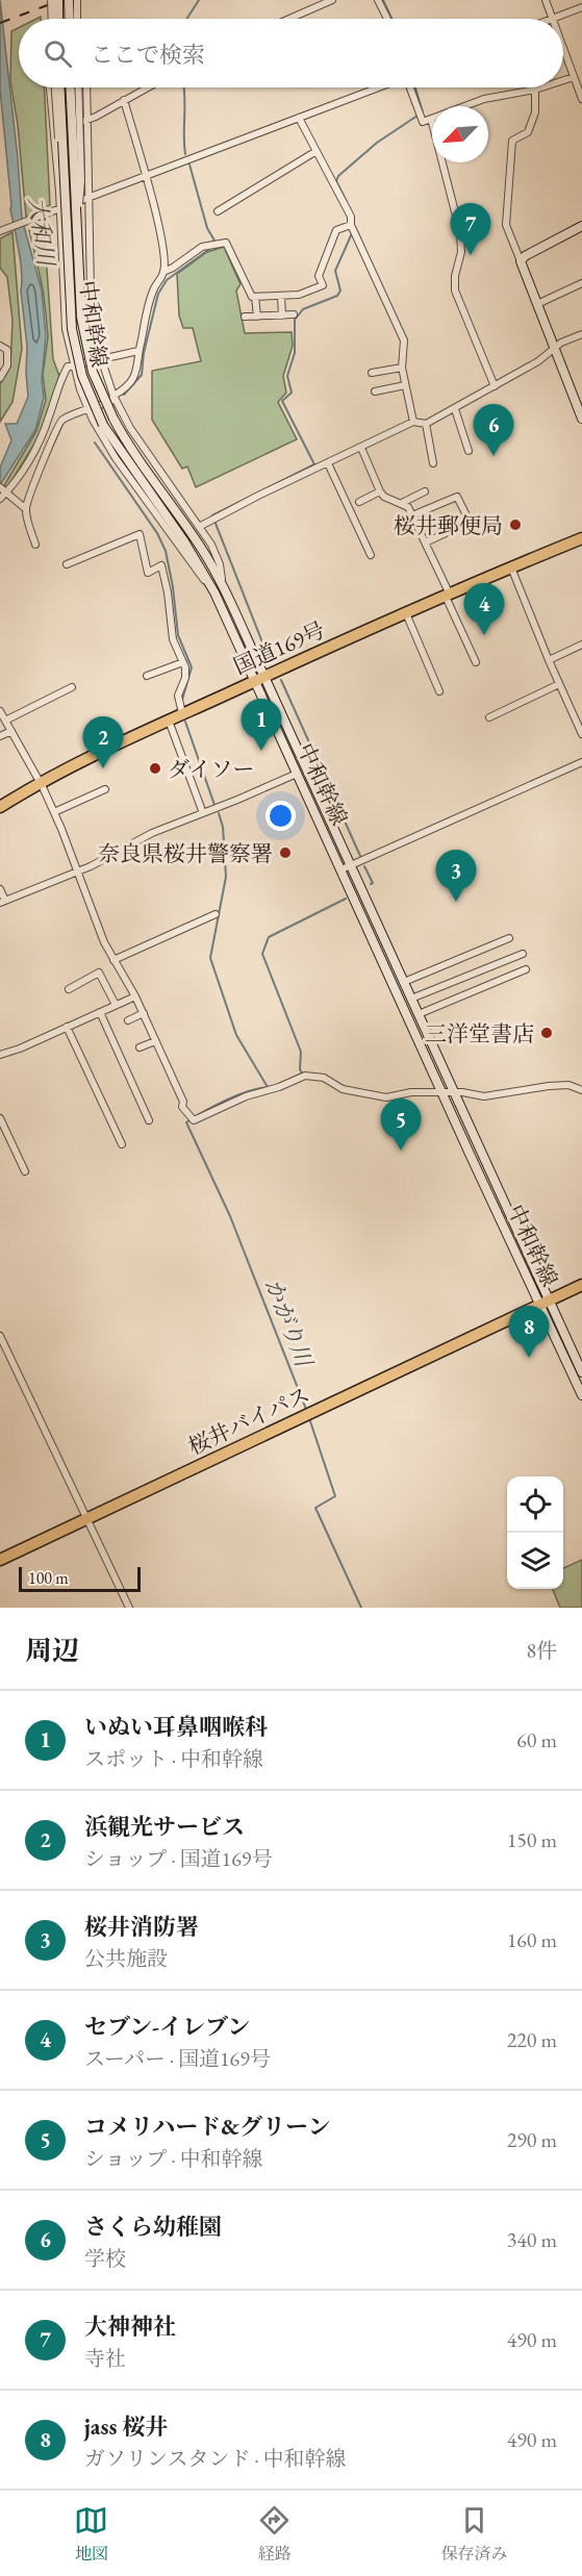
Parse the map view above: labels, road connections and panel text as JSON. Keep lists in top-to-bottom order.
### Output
{
  "streets": {
    "highway": ["国道169号", "桜井バイパス"],
    "main road": ["中和幹線"]
  },
  "crossings": [
    ["中和幹線", "国道169号"],
    ["中和幹線", "桜井バイパス"]
  ],
  "water": ["大和川", "かがり川"],
  "places": [
    "桜井郵便局",
    "ダイソー",
    "奈良県桜井警察署",
    "三洋堂書店"
  ],
  "scale_bar": "100 m",
  "north": "bottom left",
  "page": {
    "search": "ここで検索",
    "pins": [
      "7",
      "6",
      "4",
      "1",
      "2",
      "3",
      "5",
      "8"
    ],
    "scale": "100 m",
    "heading": ["周辺", "8件"],
    "list": [
      {
        "mark": "1",
        "name": "いぬい耳鼻咽喉科",
        "note": "スポット · 中和幹線",
        "value": "60 m"
      },
      {
        "mark": "2",
        "name": "浜観光サービス",
        "note": "ショップ · 国道169号",
        "value": "150 m"
      },
      {
        "mark": "3",
        "name": "桜井消防署",
        "note": "公共施設",
        "value": "160 m"
      },
      {
        "mark": "4",
        "name": "セブン-イレブン",
        "note": "スーパー · 国道169号",
        "value": "220 m"
      },
      {
        "mark": "5",
        "name": "コメリハード&グリーン",
        "note": "ショップ · 中和幹線",
        "value": "290 m"
      },
      {
        "mark": "6",
        "name": "さくら幼稚園",
        "note": "学校",
        "value": "340 m"
      },
      {
        "mark": "7",
        "name": "大神神社",
        "note": "寺社",
        "value": "490 m"
      },
      {
        "mark": "8",
        "name": "jass 桜井",
        "note": "ガソリンスタンド · 中和幹線",
        "value": "490 m"
      }
    ],
    "nav": ["地図", "経路", "保存済み"]
  }
}
